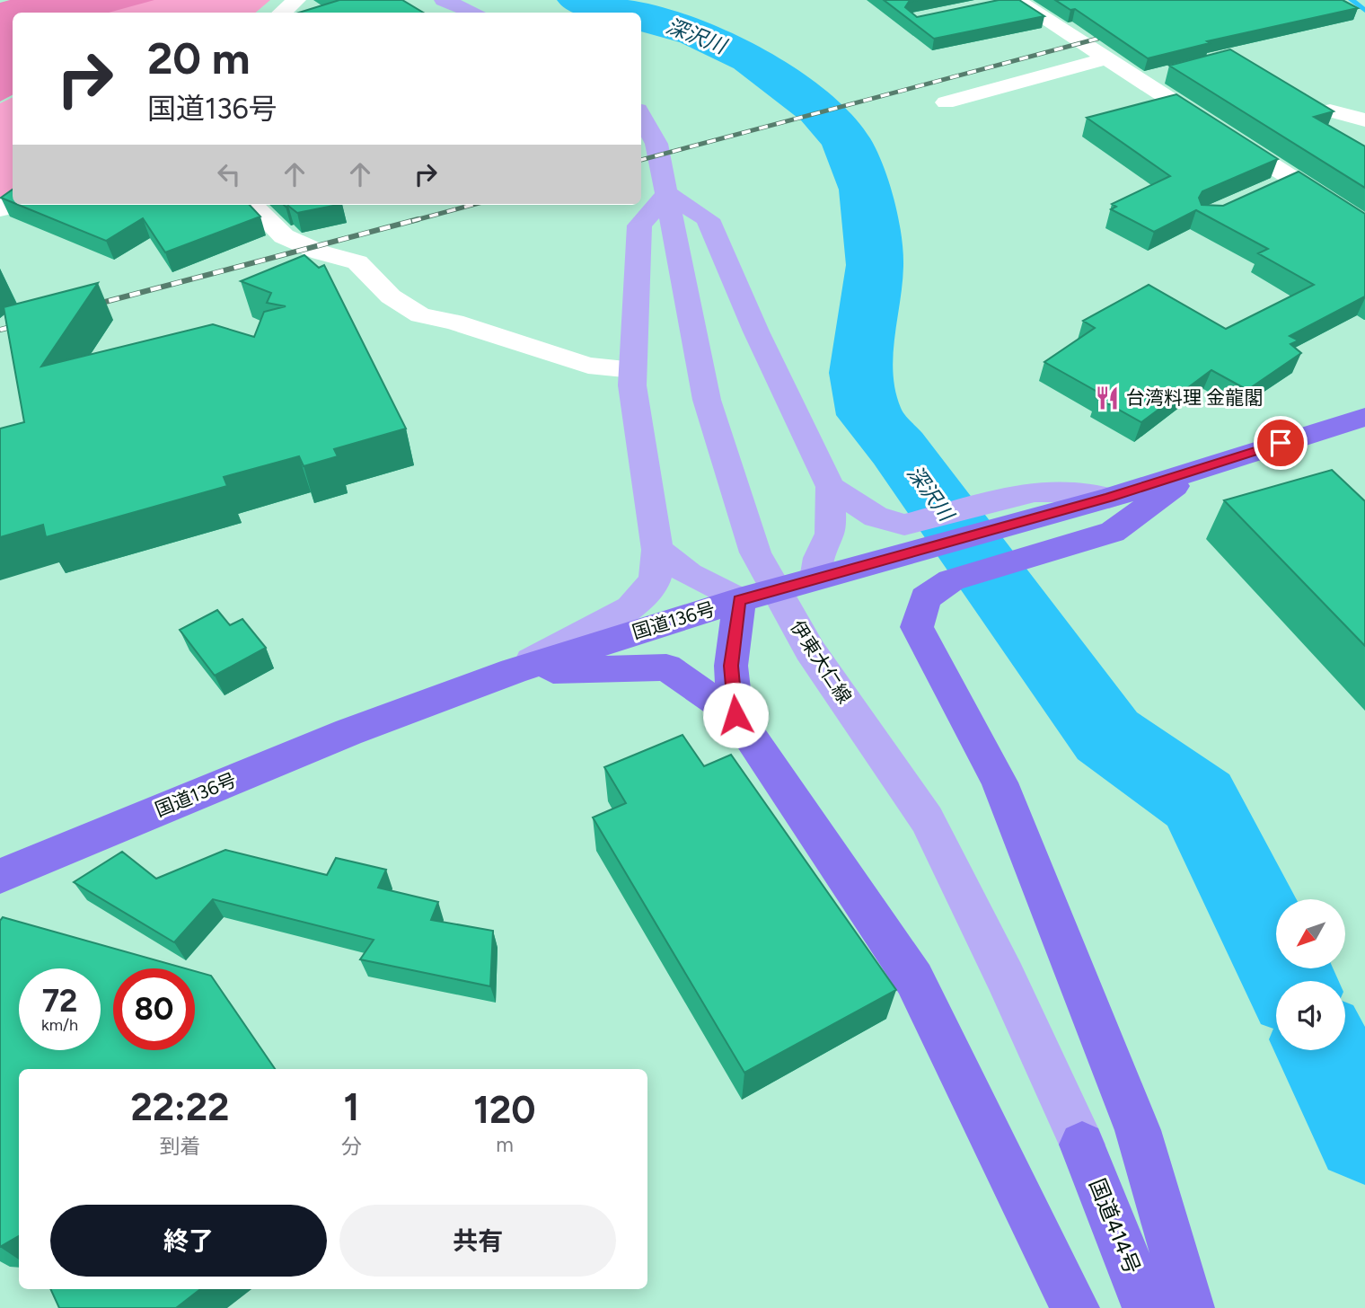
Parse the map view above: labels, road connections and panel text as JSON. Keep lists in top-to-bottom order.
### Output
{
  "streets": {
    "highway": ["国道136号", "国道414号"],
    "main road": ["伊東大仁線"]
  },
  "crossings": [
    ["伊東大仁線", "国道414号"]
  ],
  "water": ["深沢川"],
  "places": {
    "restaurant": ["台湾料理 金龍閣"]
  },
  "north": "bottom left",
  "page": {
    "turn": ["20 m", "国道136号"],
    "speed": "72 km/h",
    "limit": "80",
    "eta": [
      "22:22",
      "到着",
      "1",
      "分",
      "120",
      "m"
    ],
    "buttons": ["終了", "共有"]
  }
}
